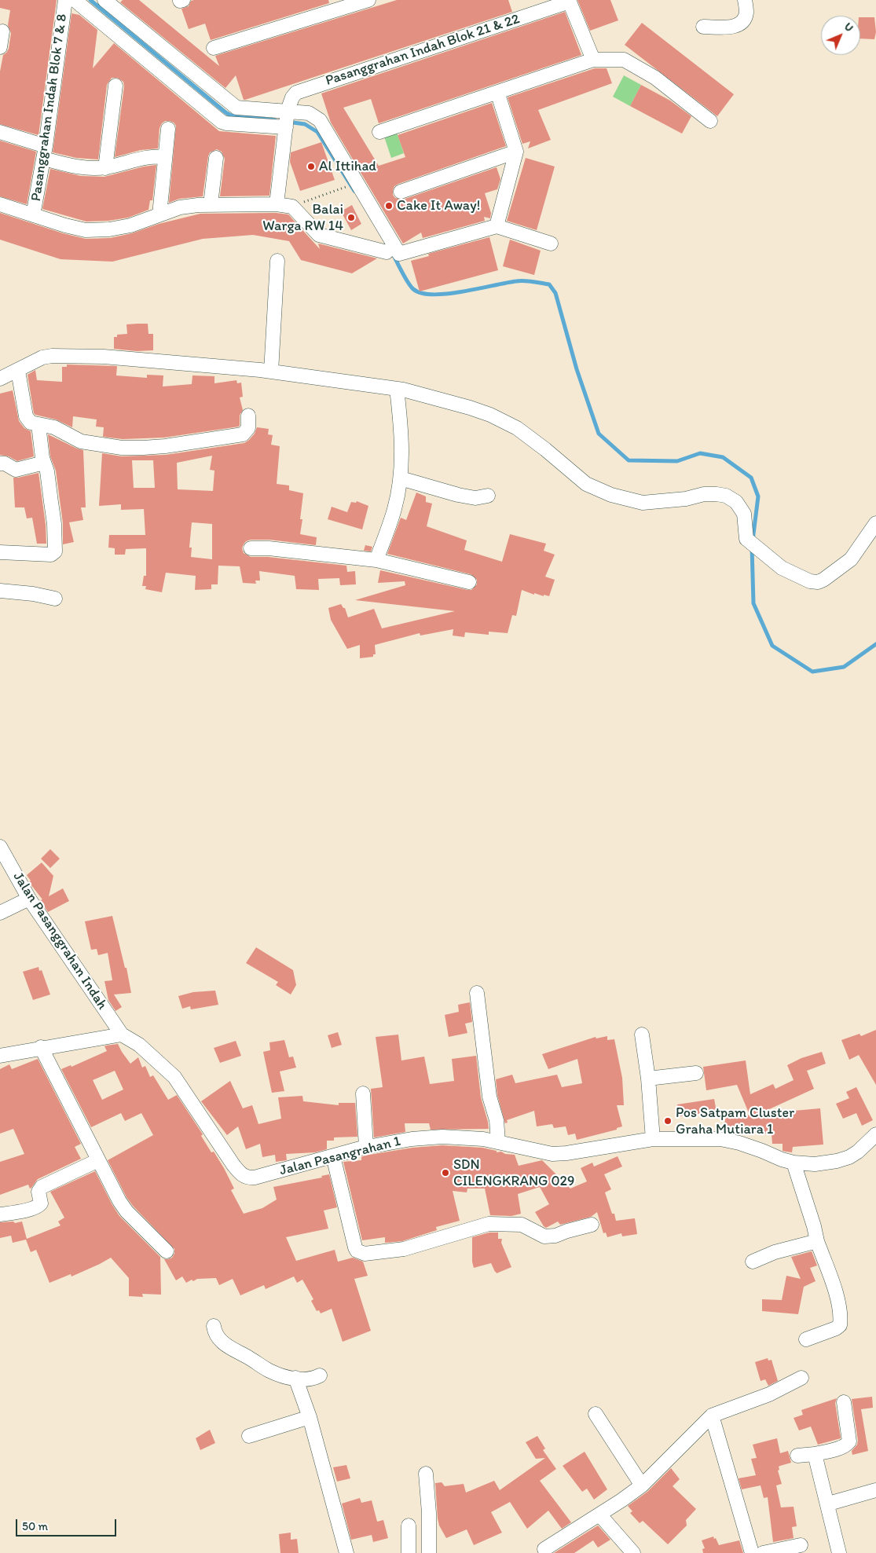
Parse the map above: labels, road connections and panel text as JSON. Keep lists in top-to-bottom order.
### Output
{
  "streets": {
    "street": [
      "Pasanggrahan Indah Blok 21 & 22",
      "Pasanggrahan Indah Blok 7 & 8",
      "Jalan Pasanggrahan Indah",
      "Jalan Pasangrahan 1"
    ]
  },
  "crossings": [
    ["Jalan Pasanggrahan Indah", "Jalan Pasangrahan 1"]
  ],
  "places": [
    "Al Ittihad",
    "Cake It Away!",
    "Balai Warga RW 14",
    "Pos Satpam Cluster Graha Mutiara 1",
    "SDN CILENGKRANG 029"
  ],
  "scale_bar": "50 m",
  "north": "top right"
}
